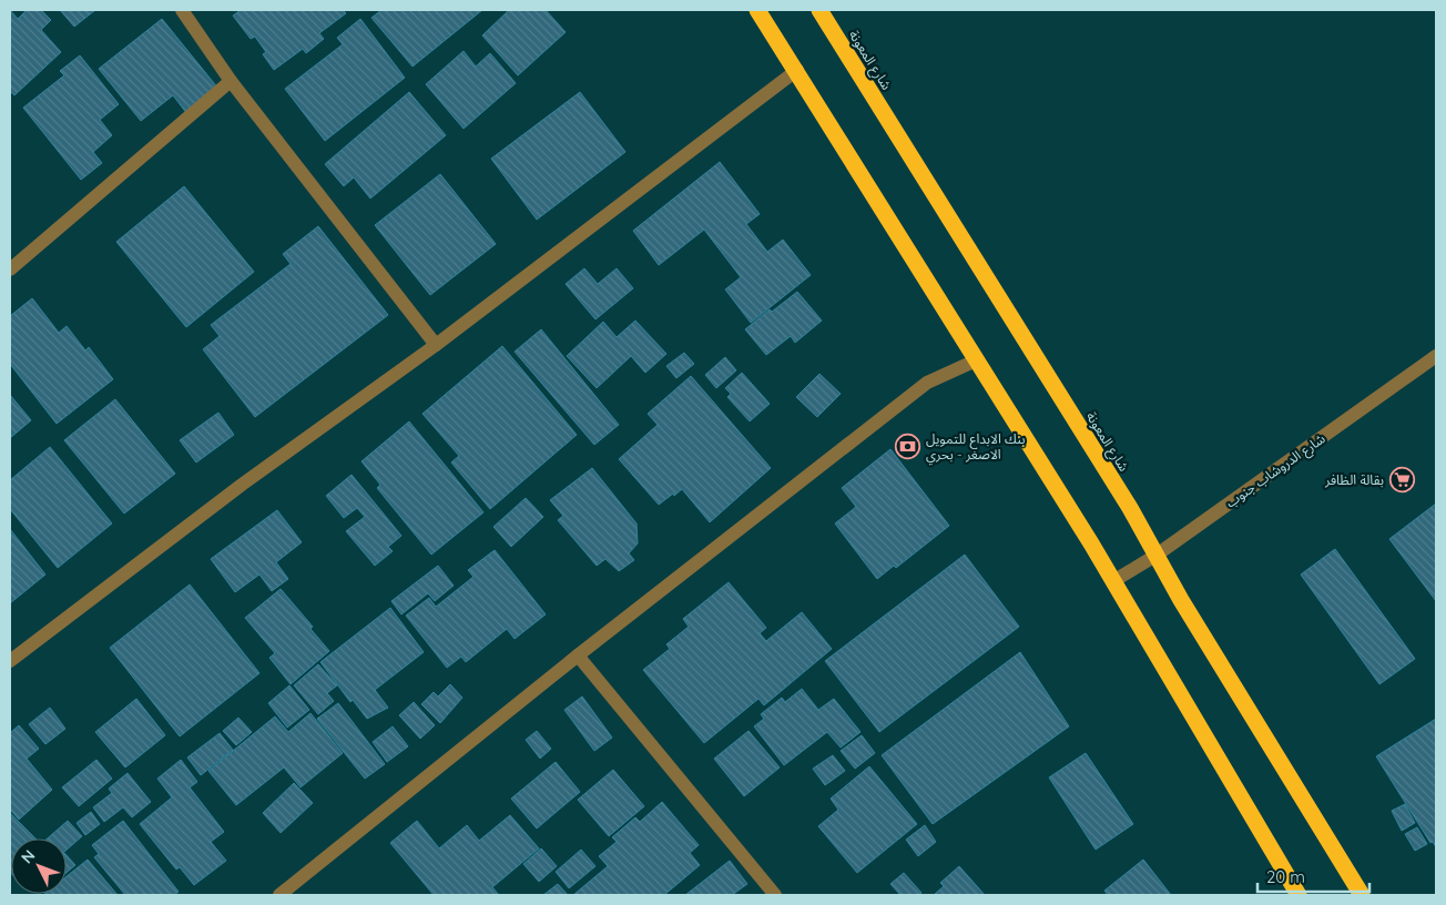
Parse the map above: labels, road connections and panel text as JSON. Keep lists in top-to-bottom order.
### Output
{
  "streets": {
    "highway": ["شارع المعونة"],
    "street": ["شارع الدروشاب جنوب"]
  },
  "crossings": [
    ["شارع المعونة", "شارع الدروشاب جنوب"]
  ],
  "places": {
    "bank": ["بنك الابداع للتمويل الاصغر - بحري"],
    "supermarket": ["بقالة الظافر"]
  },
  "scale_bar": "20 m",
  "north": "top left"
}
